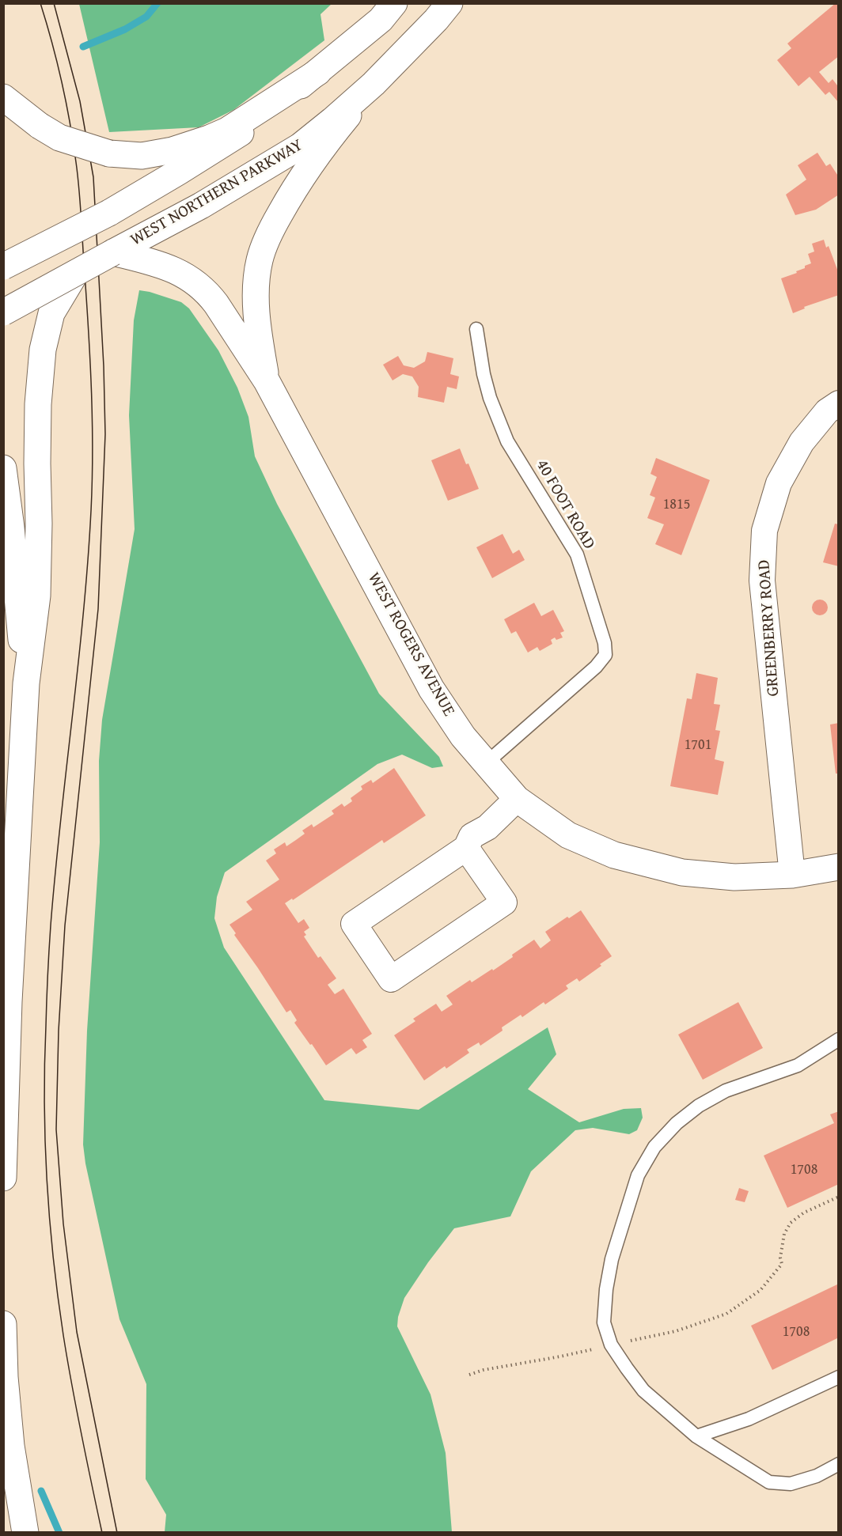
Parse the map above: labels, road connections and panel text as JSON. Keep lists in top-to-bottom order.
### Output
{
  "streets": {
    "main road": ["WEST NORTHERN PARKWAY", "WEST ROGERS AVENUE"],
    "street": ["GREENBERRY ROAD"],
    "lane": ["40 FOOT ROAD"]
  },
  "crossings": [
    ["WEST NORTHERN PARKWAY", "WEST ROGERS AVENUE"],
    ["40 FOOT ROAD", "WEST ROGERS AVENUE"],
    ["GREENBERRY ROAD", "WEST ROGERS AVENUE"]
  ],
  "house_numbers": [
    "1815",
    "1701",
    "1708",
    "1708"
  ]
}
